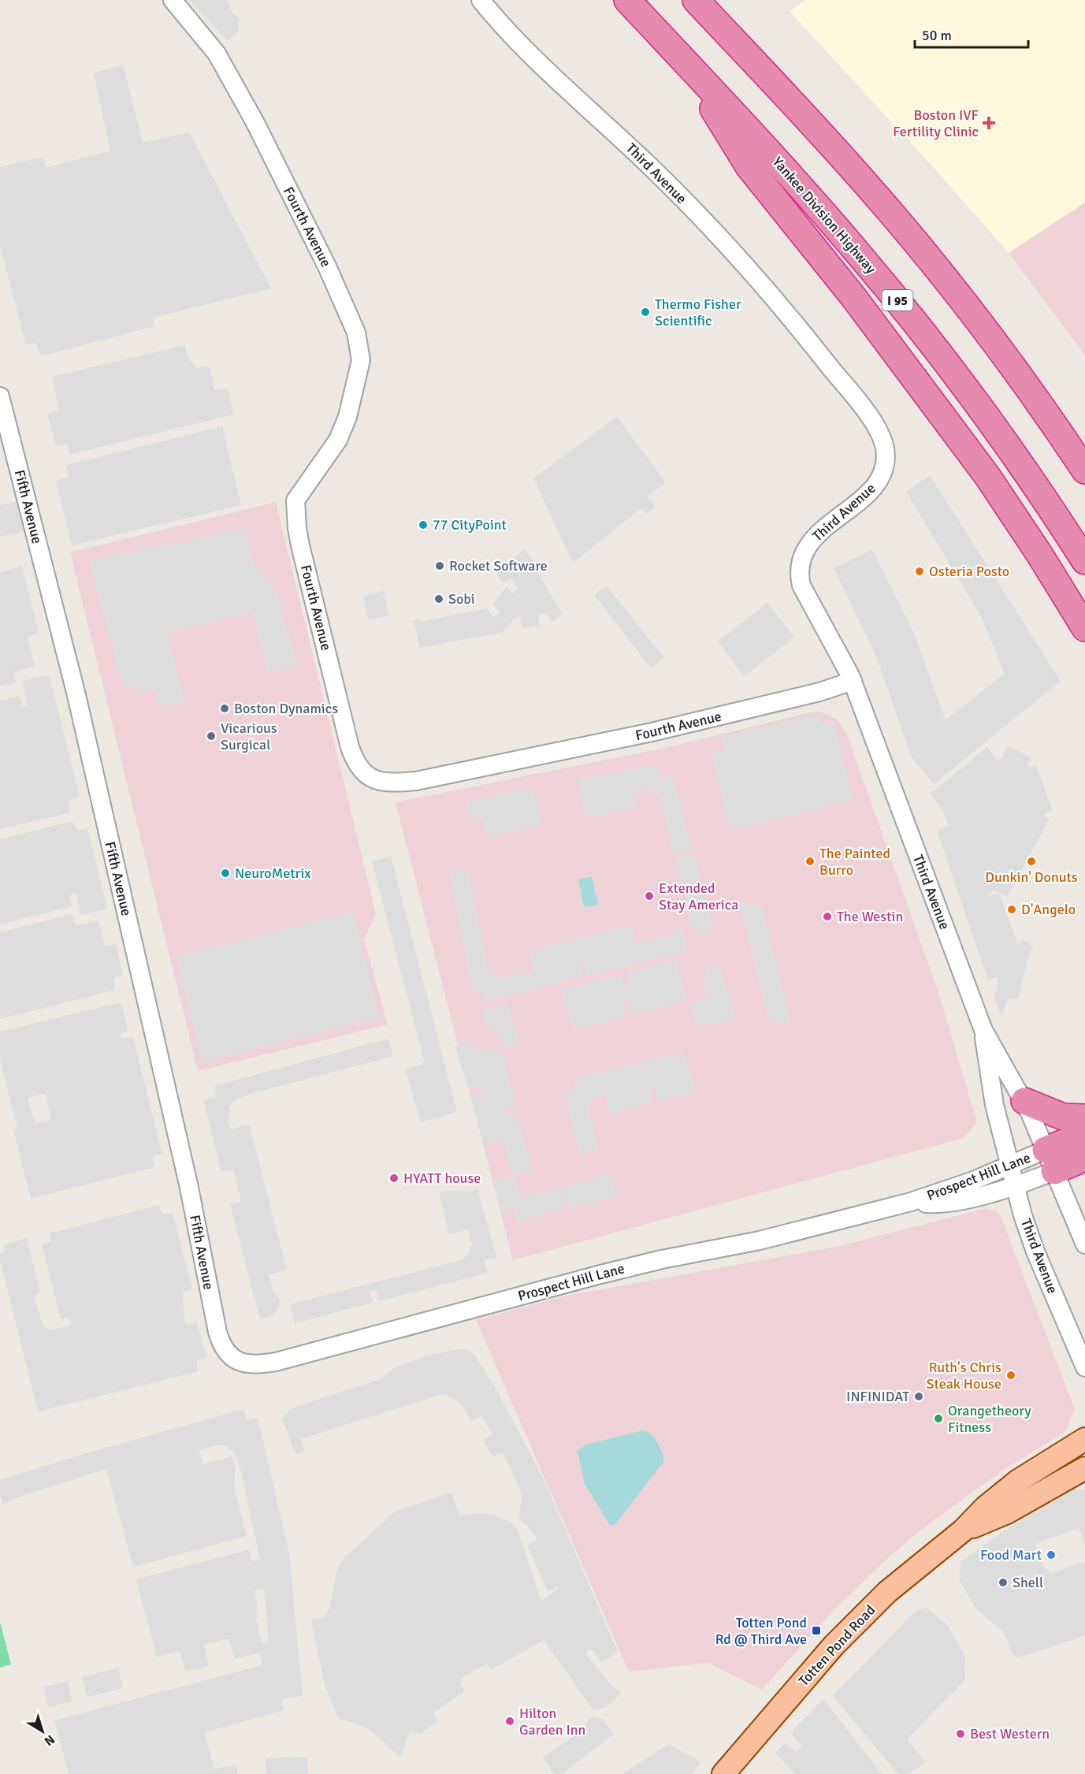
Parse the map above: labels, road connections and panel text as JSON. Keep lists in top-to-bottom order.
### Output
{
  "streets": {
    "highway": ["Yankee Division Highway", "I 95"],
    "main road": ["Totten Pond Road"],
    "street": [
      "Third Avenue",
      "Fourth Avenue",
      "Fifth Avenue",
      "Prospect Hill Lane"
    ]
  },
  "crossings": [
    ["Third Avenue", "Fourth Avenue"],
    ["Third Avenue", "Prospect Hill Lane"],
    ["Fifth Avenue", "Prospect Hill Lane"]
  ],
  "places": {
    "health": ["Boston IVF Fertility Clinic"],
    "other": [
      "Thermo Fisher Scientific",
      "77 CityPoint",
      "Rocket Software",
      "Osteria Posto",
      "Sobi",
      "Boston Dynamics",
      "Vicarious Surgical",
      "The Painted Burro",
      "Dunkin' Donuts",
      "NeuroMetrix",
      "Extended Stay America",
      "D'Angelo",
      "The Westin",
      "HYATT house",
      "Ruth's Chris Steak House",
      "INFINIDAT",
      "Orangetheory Fitness",
      "Food Mart",
      "Shell",
      "Hilton Garden Inn",
      "Best Western"
    ],
    "transit": ["Totten Pond Rd @ Third Ave"]
  },
  "scale_bar": "50 m",
  "north": "bottom right"
}
